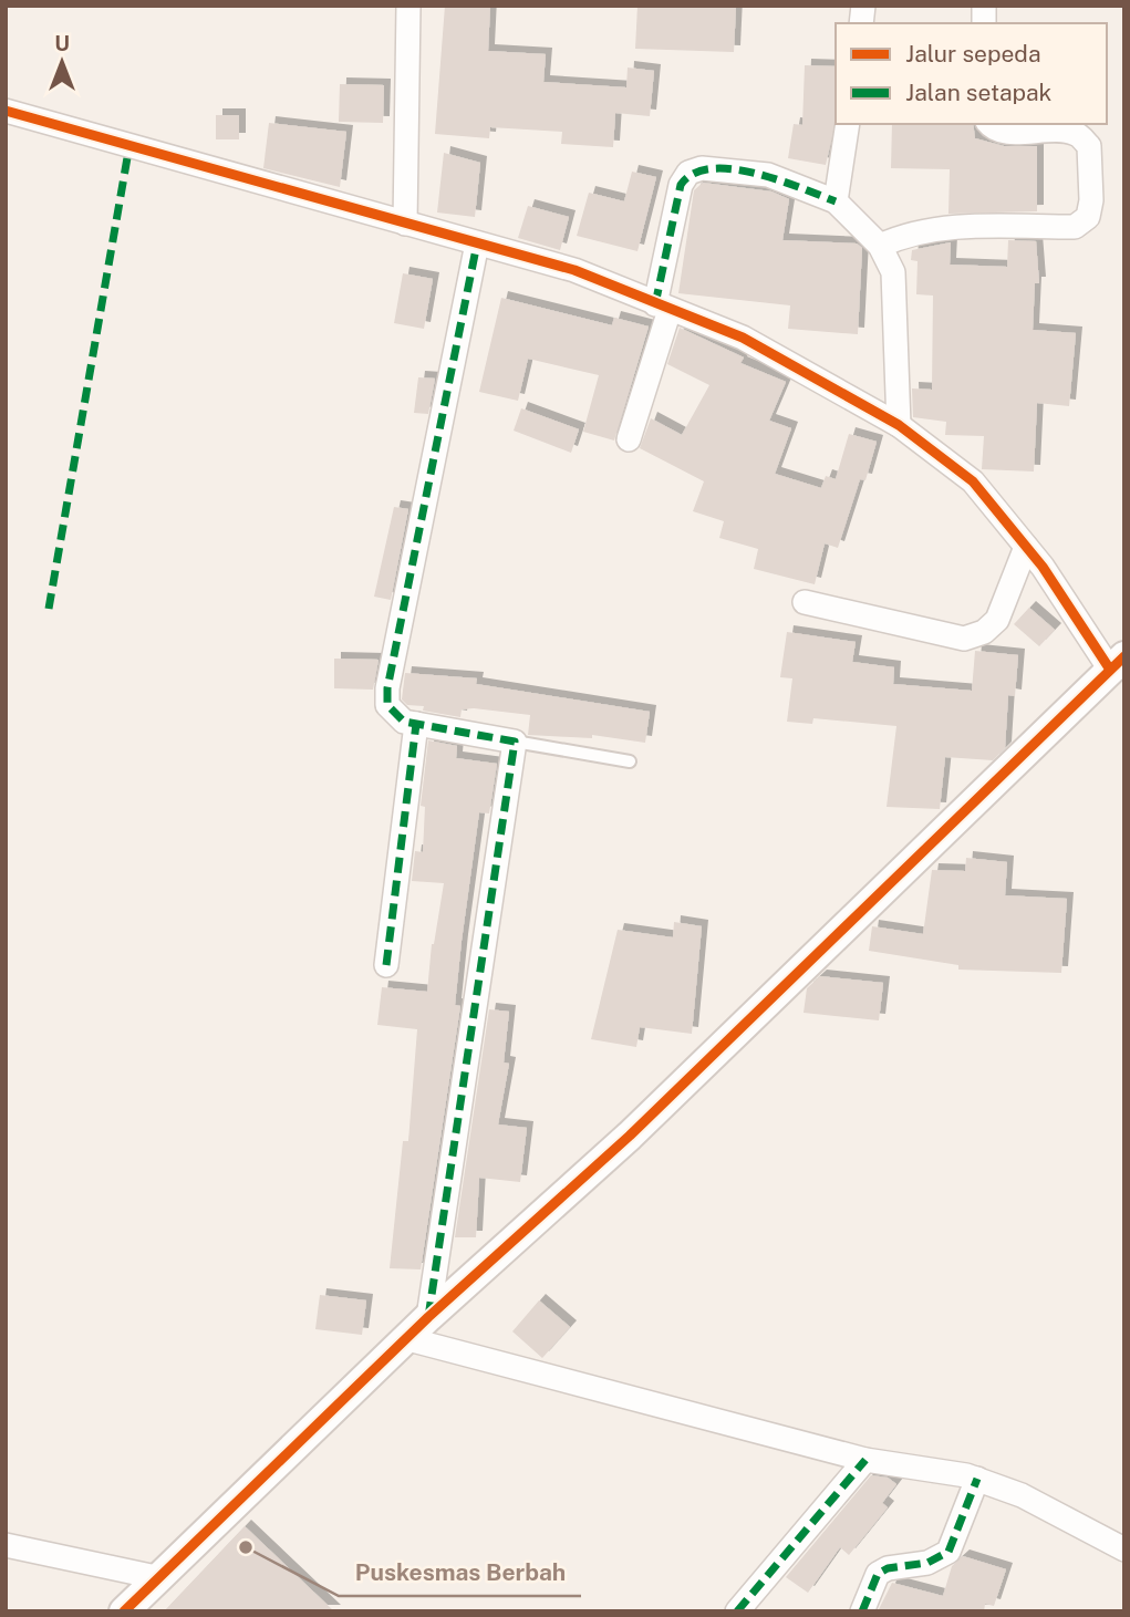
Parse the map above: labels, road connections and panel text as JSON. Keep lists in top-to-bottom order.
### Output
{
  "places": ["Puskesmas Berbah"],
  "legend": ["Jalur sepeda", "Jalan setapak"],
  "north": "top"
}
